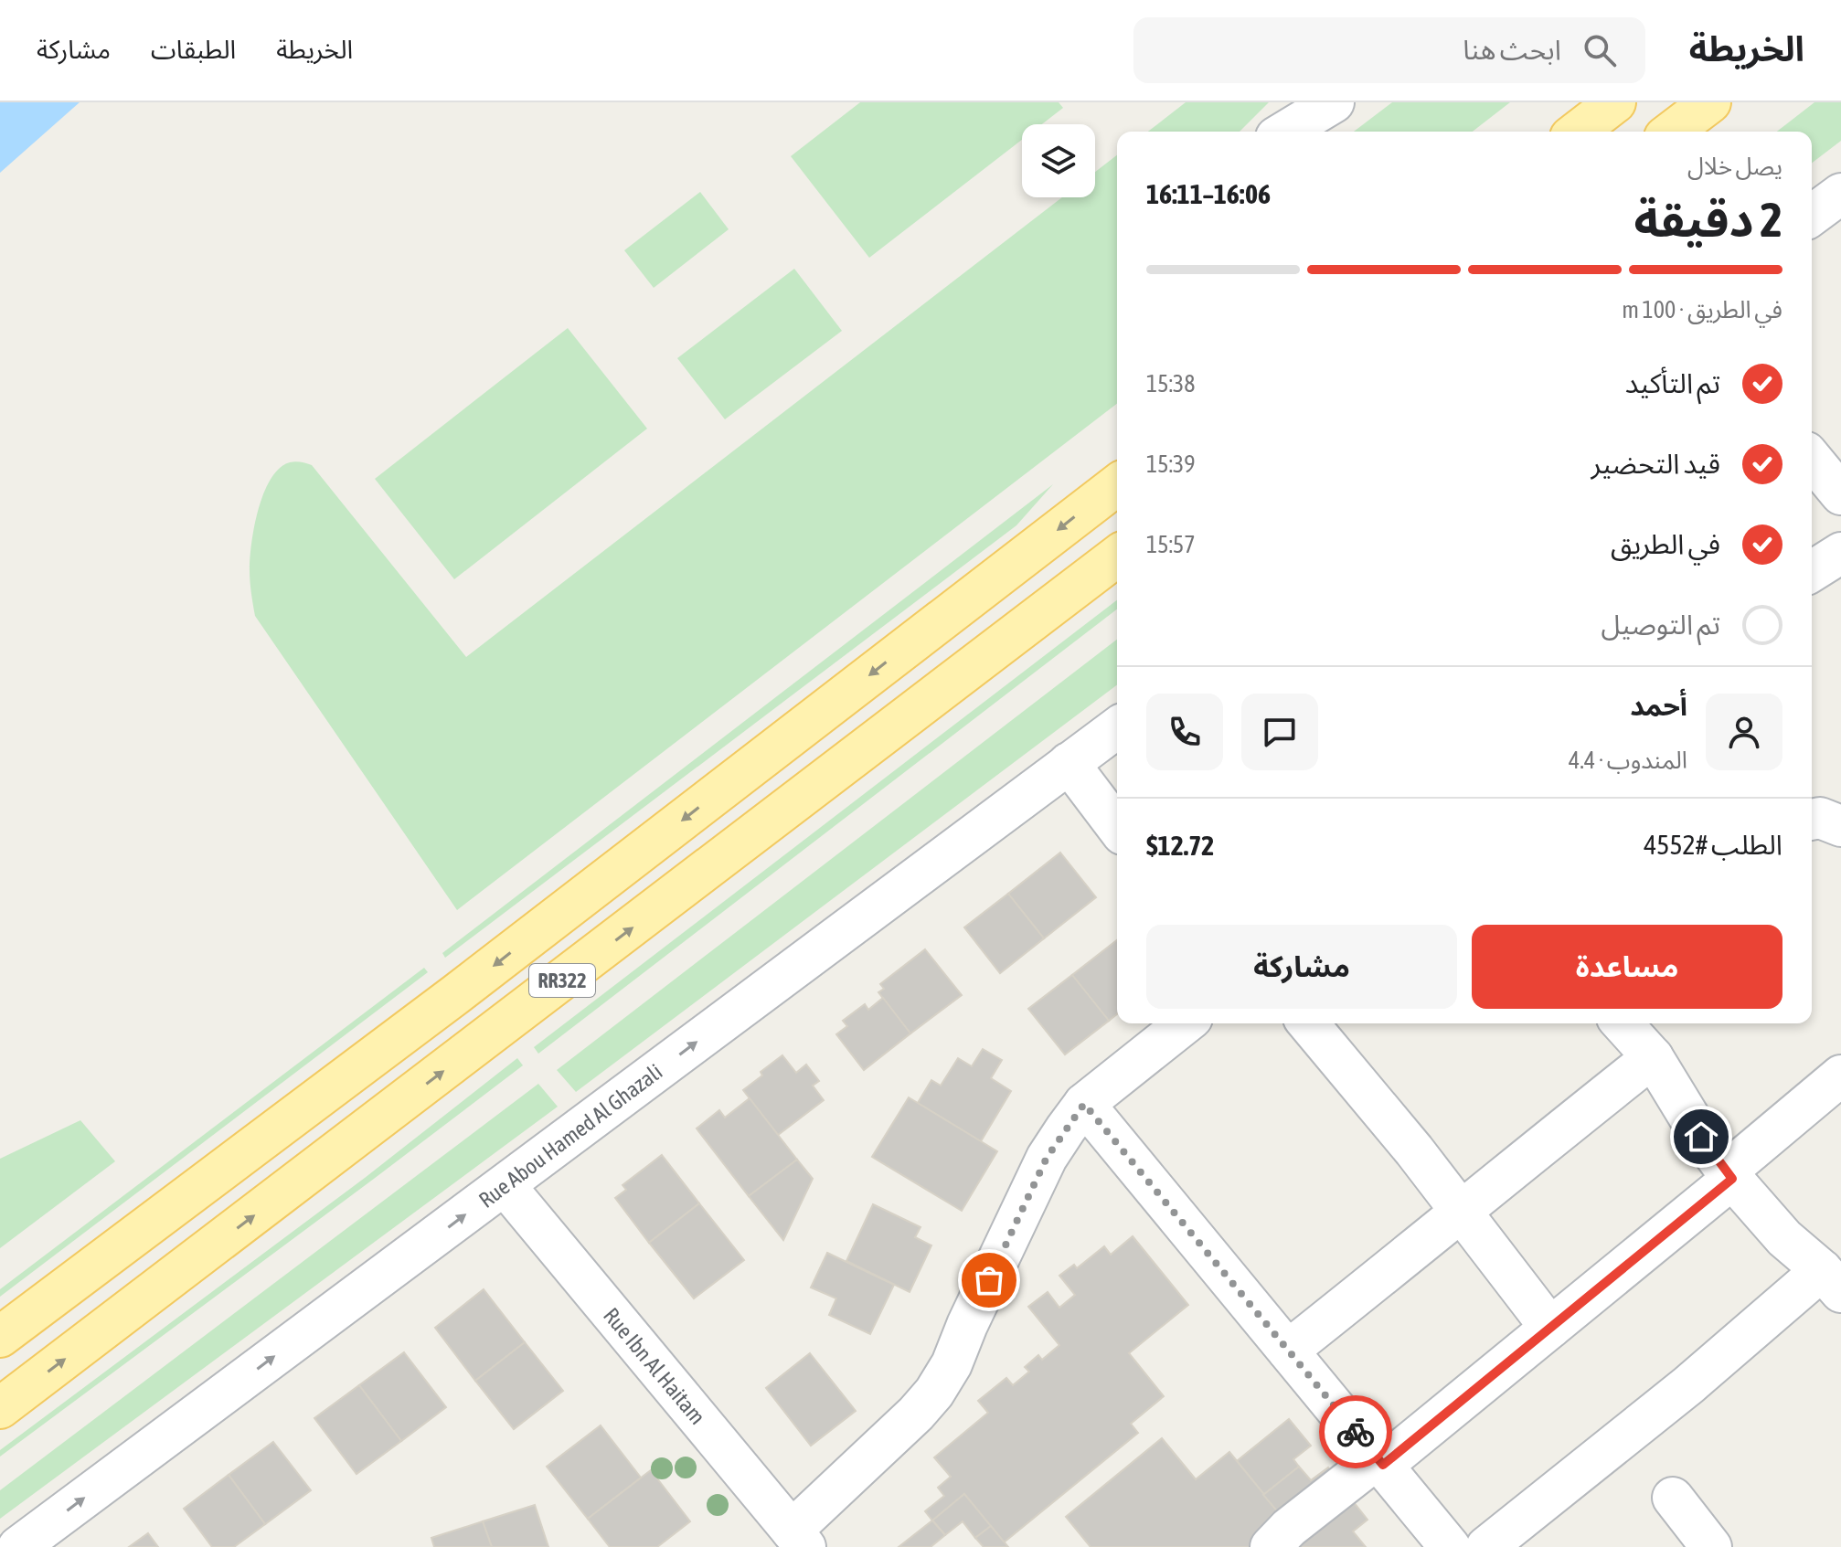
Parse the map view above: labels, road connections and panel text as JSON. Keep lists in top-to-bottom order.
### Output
{
  "streets": {
    "main road": ["RR322"],
    "street": ["Rue Abou Hamed Al Ghazali", "Rue Ibn Al Haitam"]
  },
  "crossings": [
    ["Rue Abou Hamed Al Ghazali", "Rue Ibn Al Haitam"]
  ],
  "one_way": ["Rue Abou Hamed Al Ghazali"],
  "page": {
    "header": "الخريطة",
    "search": "ابحث هنا",
    "nav": ["الخريطة", "الطبقات", "مشاركة"],
    "heading": ["2 دقيقة", "يصل خلال", "16:06–16:11"],
    "panel": [
      "أحمد",
      "المندوب · 4.4",
      "الطلب #4552",
      "$12.72"
    ],
    "bar": "في الطريق · 100 m",
    "list": [
      ["تم التأكيد", "15:38"],
      ["قيد التحضير", "15:39"],
      ["في الطريق", "15:57"],
      "تم التوصيل"
    ],
    "buttons": ["مساعدة", "مشاركة"]
  }
}
